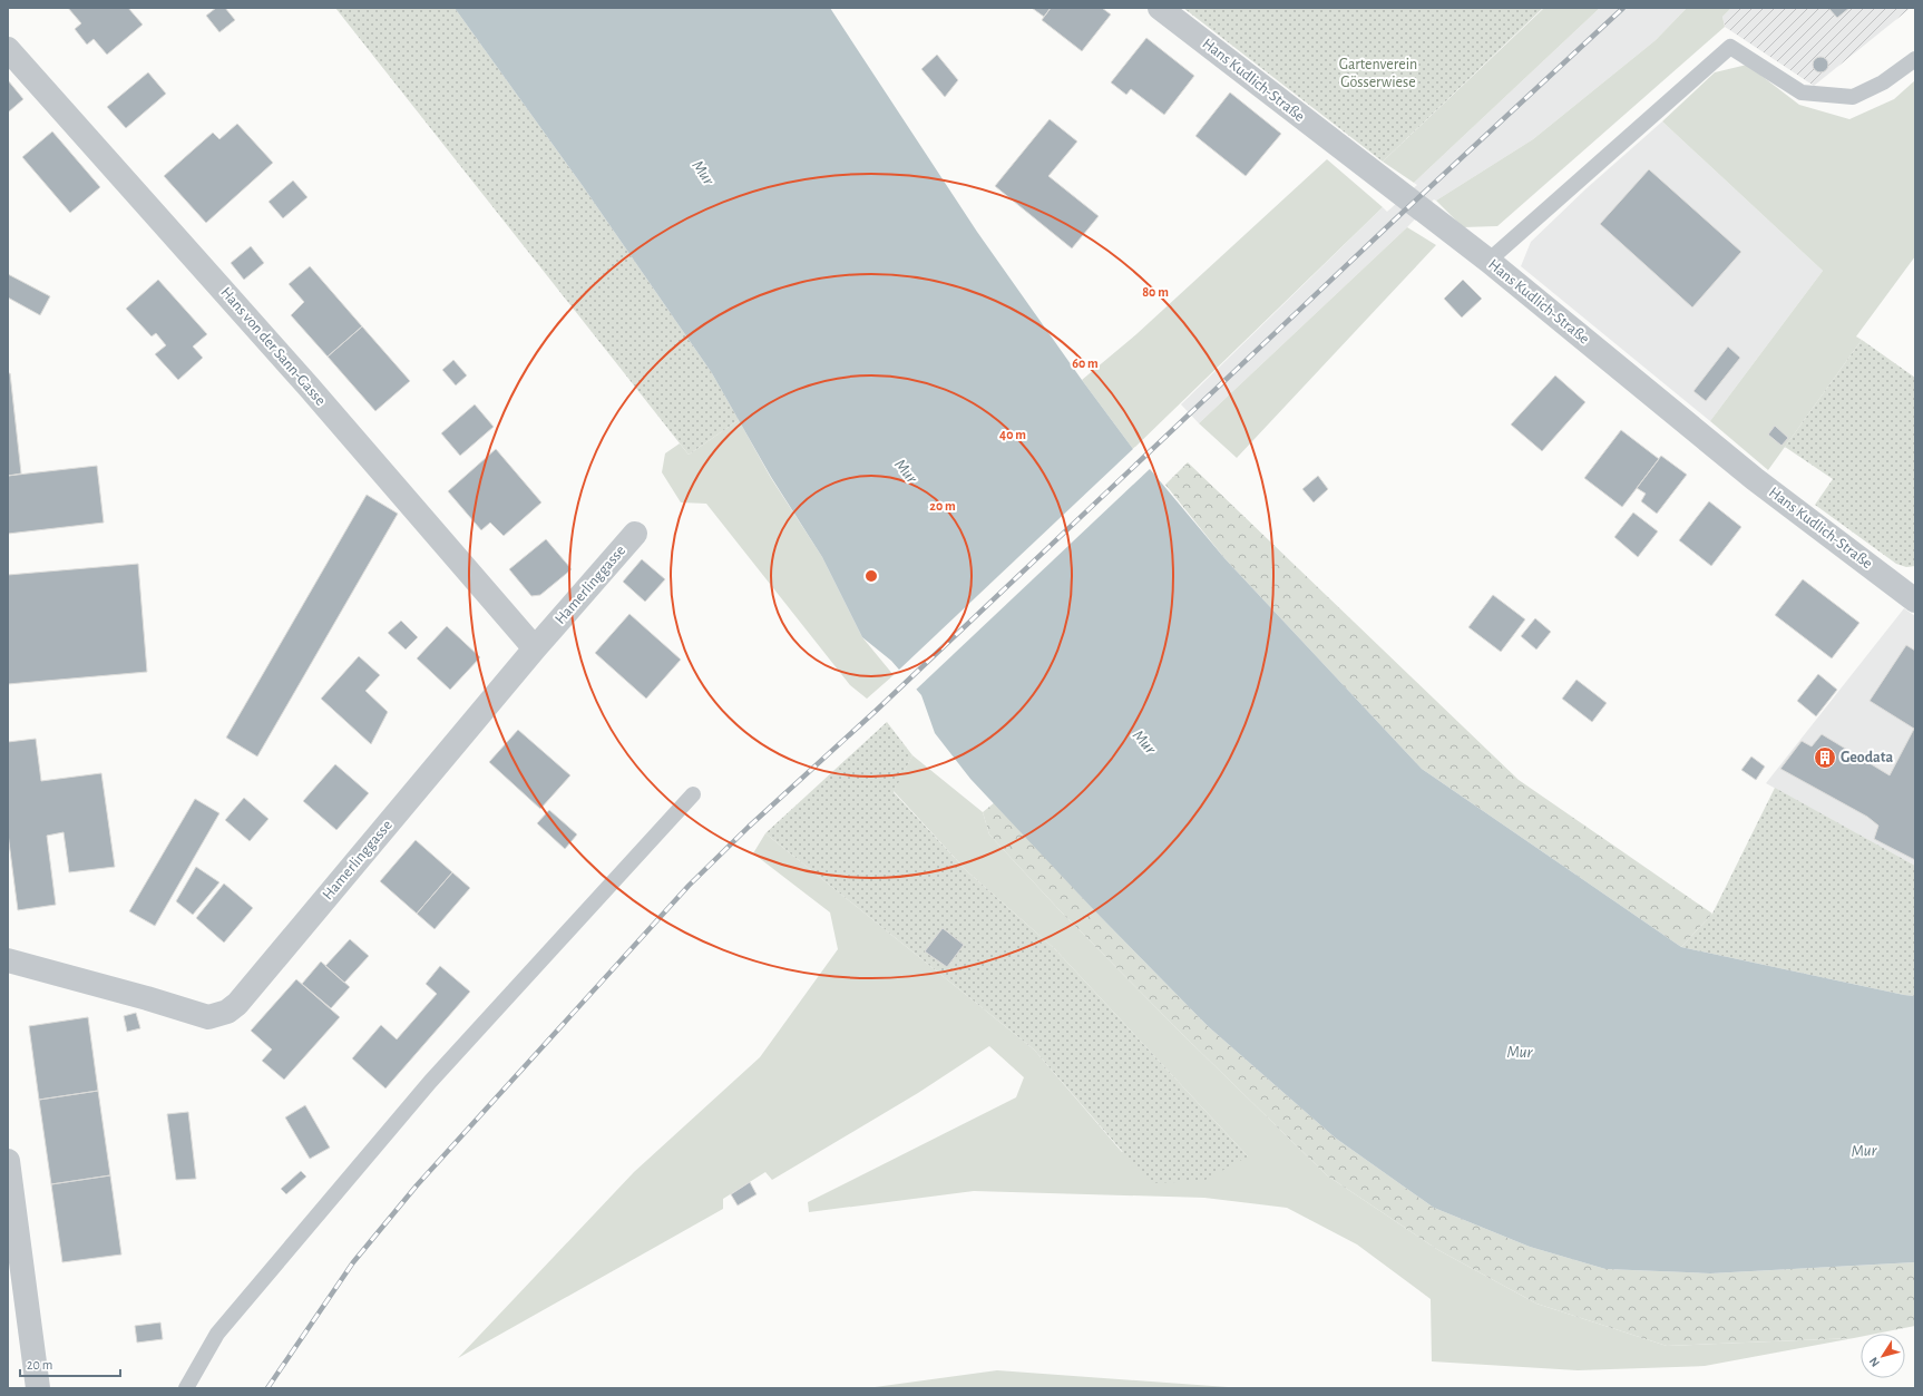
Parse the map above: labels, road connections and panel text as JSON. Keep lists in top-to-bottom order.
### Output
{
  "streets": {
    "street": ["Hans Kudlich-Straße", "Hans von der Sann-Gasse", "Hamerlinggasse"]
  },
  "crossings": [
    ["Hans von der Sann-Gasse", "Hamerlinggasse"]
  ],
  "water": ["Mur"],
  "parks": ["Gartenverein Gösserwiese"],
  "places": {
    "building": ["Geodata"]
  },
  "scale_bar": "20 m",
  "north": "bottom left",
  "rings": [
    "80 m",
    "60 m",
    "40 m",
    "20 m"
  ]
}
